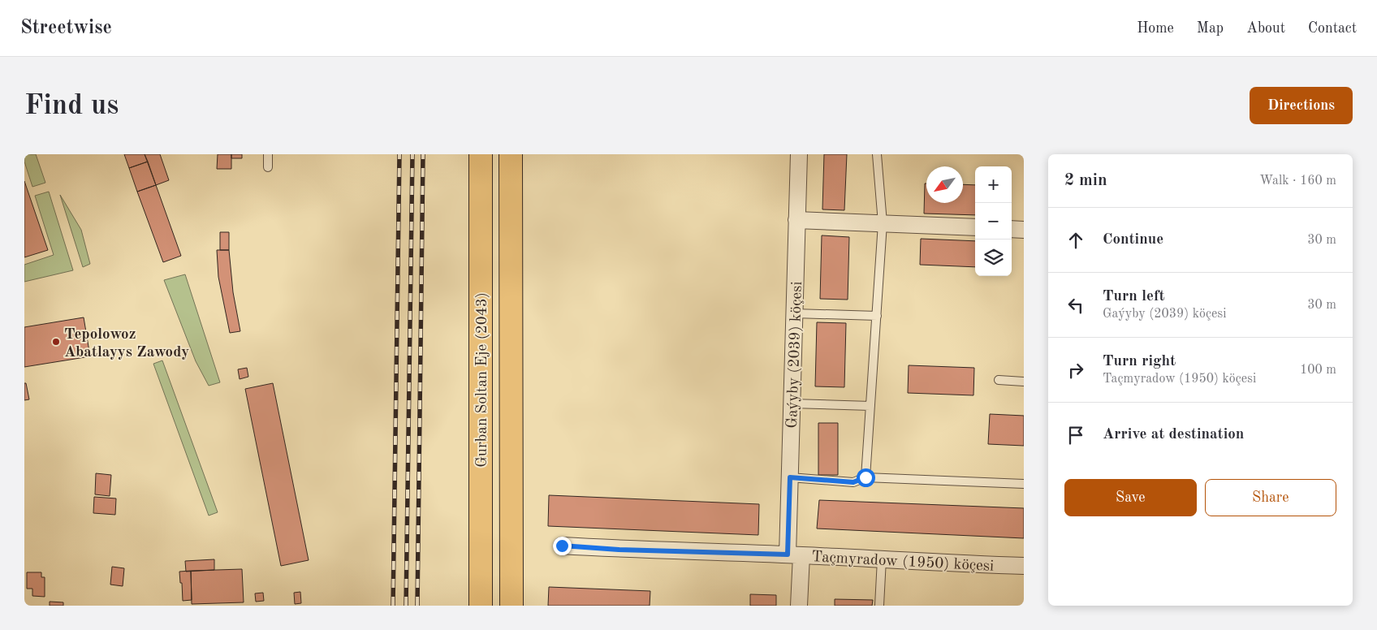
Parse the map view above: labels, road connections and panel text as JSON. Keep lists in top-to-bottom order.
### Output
{
  "streets": {
    "highway": ["Gurban Soltan Eje (2043)"],
    "street": ["Gaýyby (2039) köçesi", "Taçmyradow (1950) köçesi"]
  },
  "crossings": [
    ["Gaýyby (2039) köçesi", "Taçmyradow (1950) köçesi"]
  ],
  "places": ["Tepolowoz Abatlayys Zawody"],
  "north": "bottom left",
  "page": {
    "header": "Streetwise",
    "nav": [
      "Home",
      "Map",
      "About",
      "Contact"
    ],
    "buttons": [
      "Directions",
      ["Save", "Share"]
    ],
    "title": "Find us",
    "heading": ["2 min", "Walk · 160 m"],
    "map_buttons": ["+", "−"],
    "list": [
      ["Continue", "30 m"],
      ["Turn left", "Gaýyby (2039) köçesi", "30 m"],
      ["Turn right", "Taçmyradow (1950) köçesi", "100 m"],
      "Arrive at destination"
    ]
  }
}
